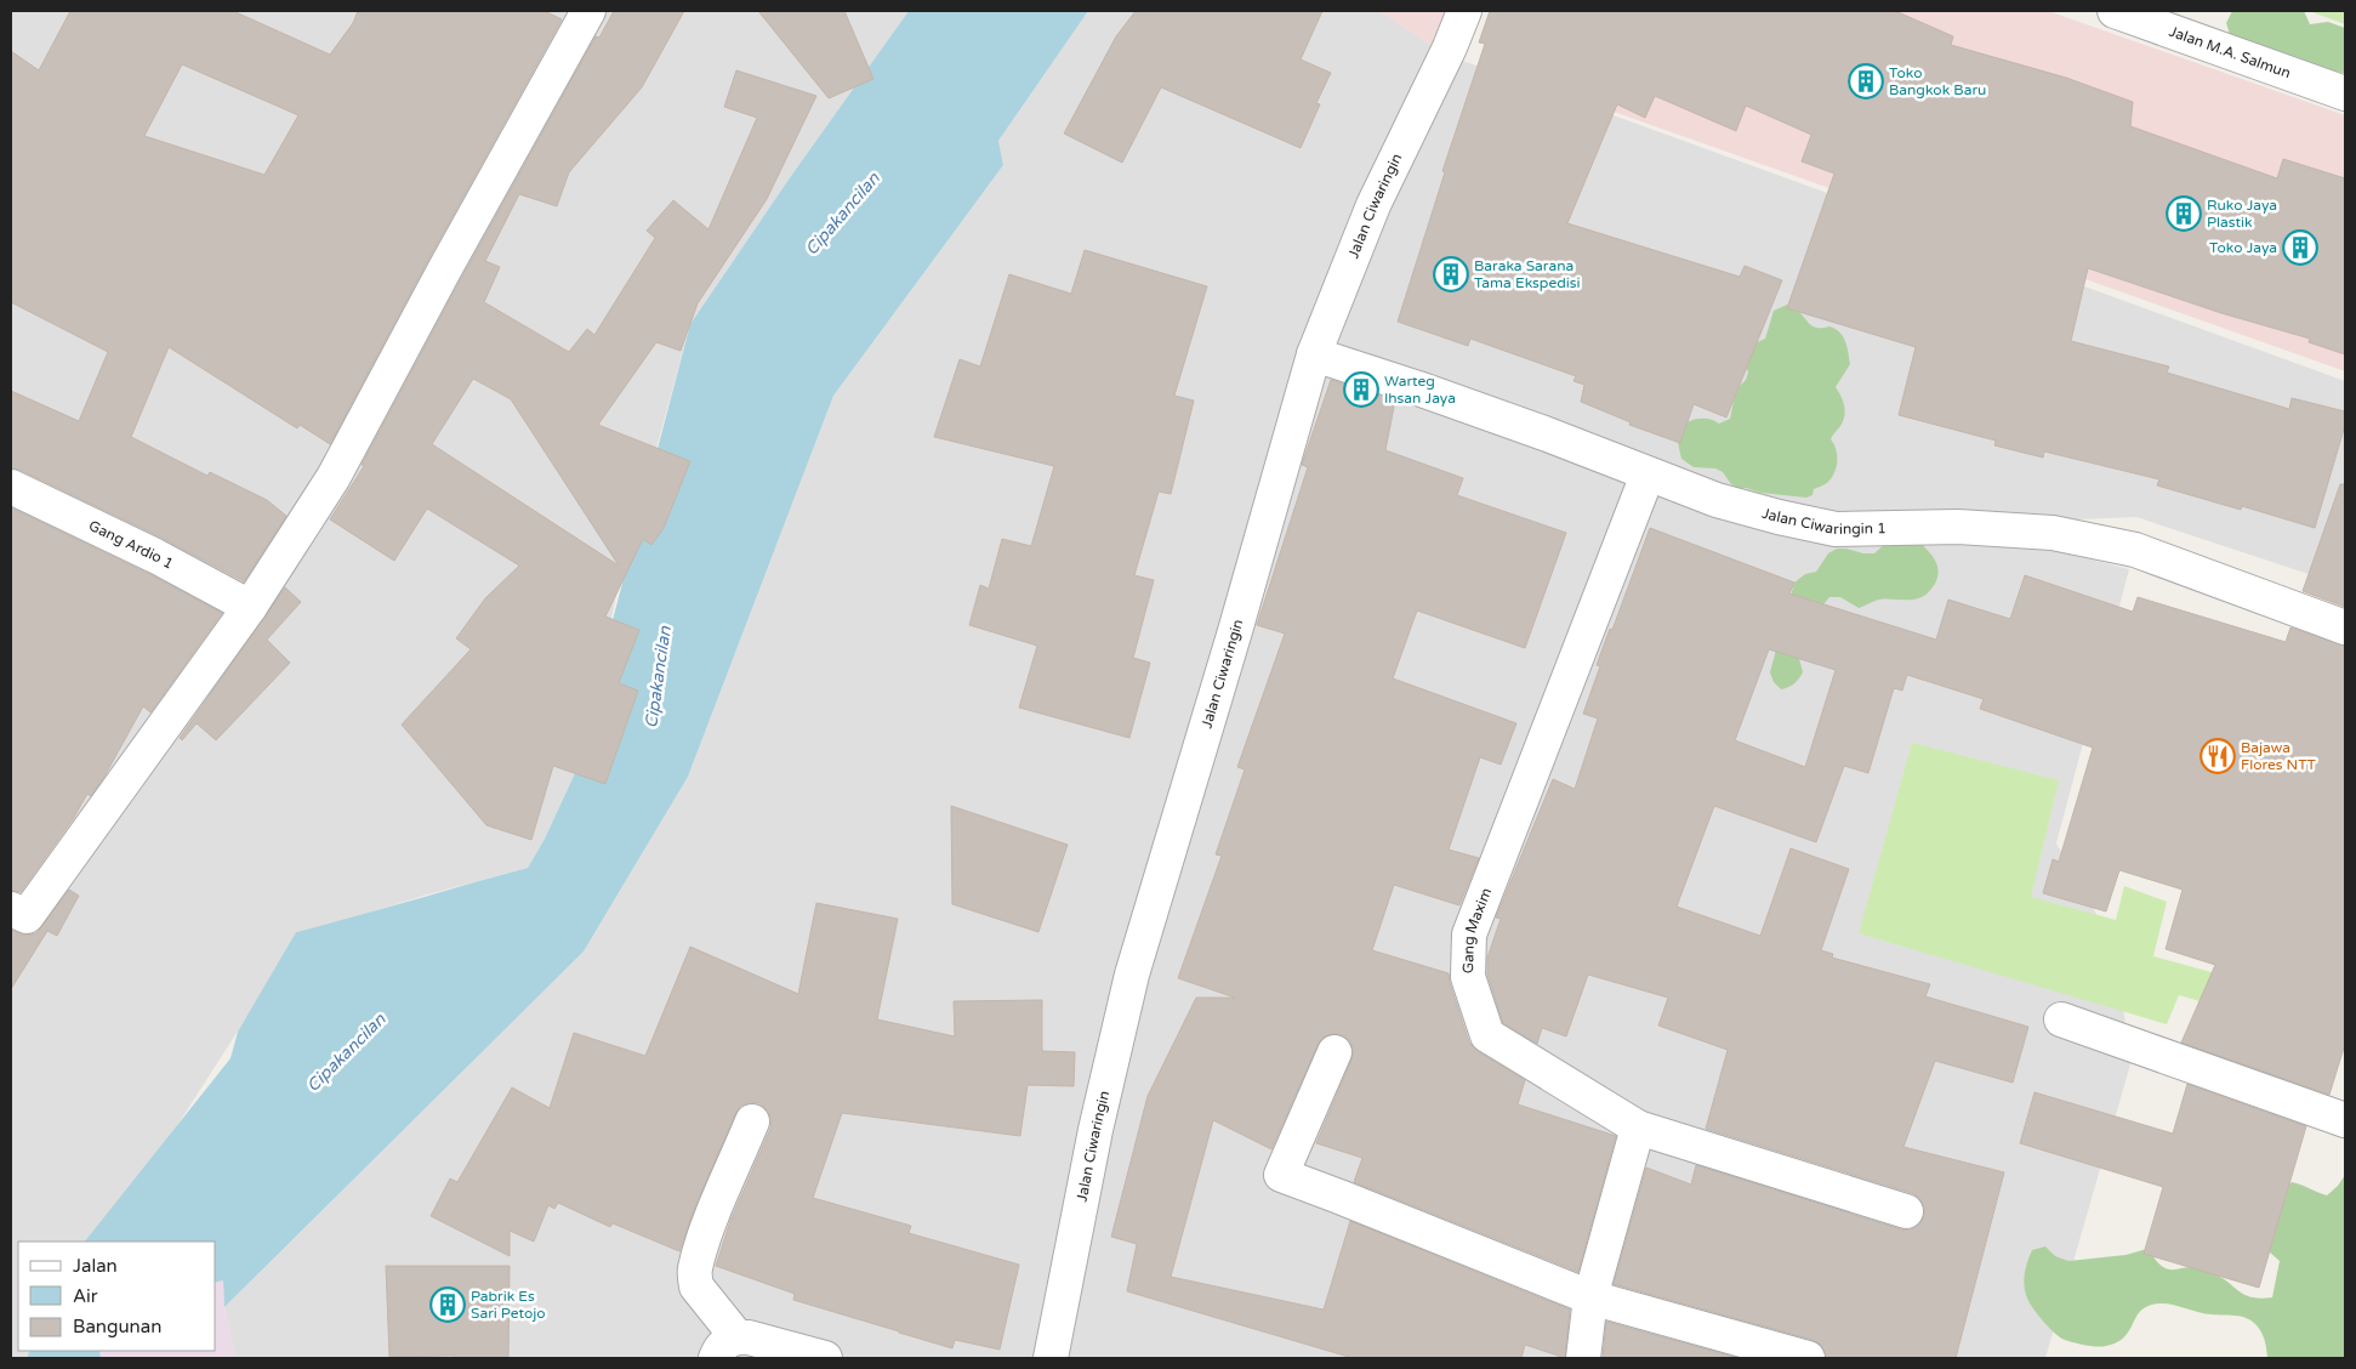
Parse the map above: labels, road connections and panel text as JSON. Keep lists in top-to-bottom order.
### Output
{
  "streets": {
    "street": [
      "Jalan M.A. Salmun",
      "Jalan Ciwaringin",
      "Jalan Ciwaringin 1",
      "Gang Ardio 1",
      "Gang Maxim"
    ]
  },
  "crossings": [
    ["Jalan Ciwaringin", "Jalan Ciwaringin 1"],
    ["Jalan Ciwaringin 1", "Gang Maxim"]
  ],
  "water": ["Cipakancilan"],
  "places": {
    "building": [
      "Toko Bangkok Baru",
      "Ruko Jaya Plastik",
      "Toko Jaya",
      "Baraka Sarana Tama Ekspedisi",
      "Warteg Ihsan Jaya",
      "Pabrik Es Sari Petojo"
    ],
    "restaurant": ["Bajawa Flores NTT"]
  },
  "legend": ["Jalan", "Air", "Bangunan"]
}
